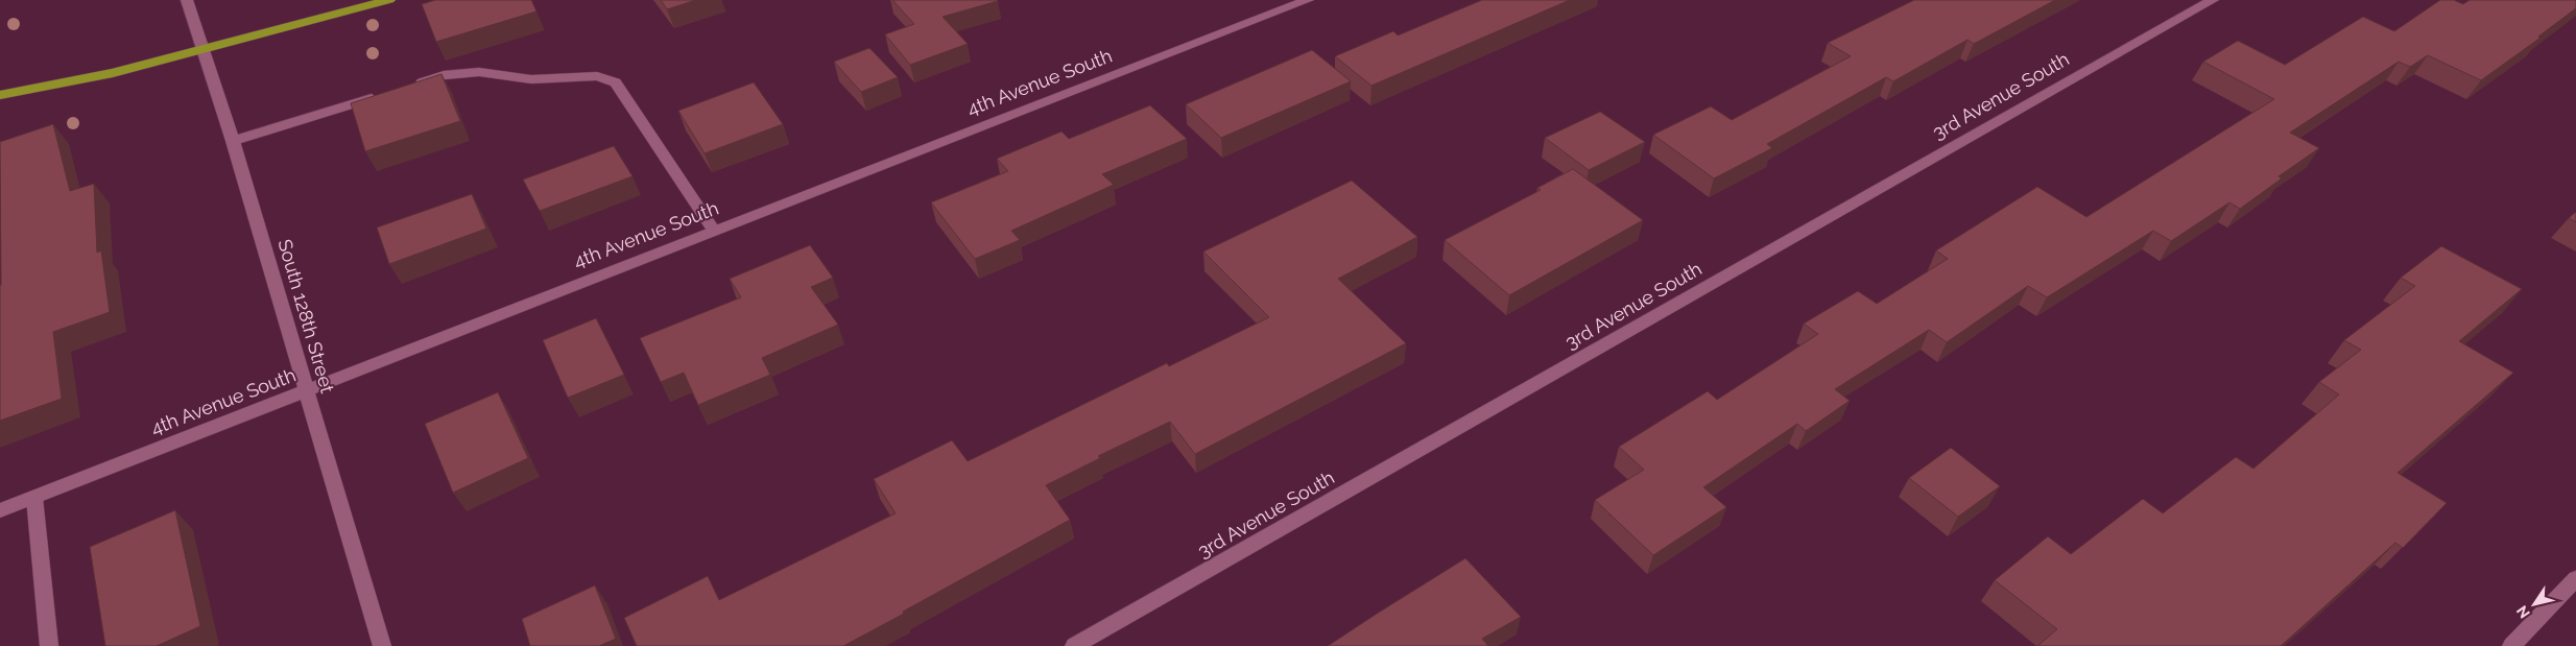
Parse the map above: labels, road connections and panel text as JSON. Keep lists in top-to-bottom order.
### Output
{
  "streets": {
    "street": ["4th Avenue South", "3rd Avenue South", "South 128th Street"]
  },
  "crossings": [
    ["4th Avenue South", "South 128th Street"]
  ],
  "north": "bottom left"
}
